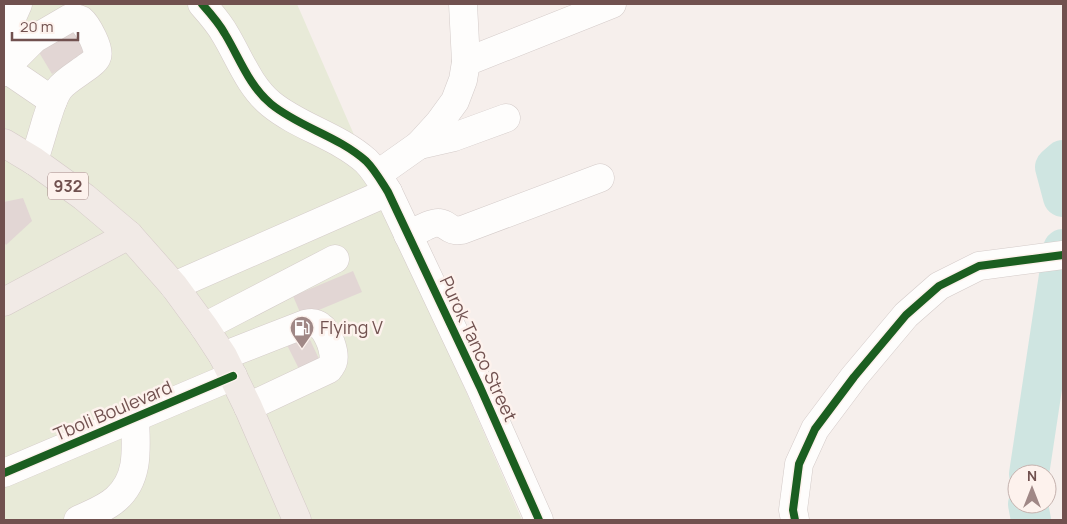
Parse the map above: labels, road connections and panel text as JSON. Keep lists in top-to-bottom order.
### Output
{
  "streets": {
    "main road": ["932"],
    "street": ["Purok Tanco Street", "Tboli Boulevard"]
  },
  "crossings": [
    ["932", "Tboli Boulevard"]
  ],
  "places": {
    "fuel station": ["Flying V"]
  },
  "scale_bar": "20 m",
  "north": "top"
}
